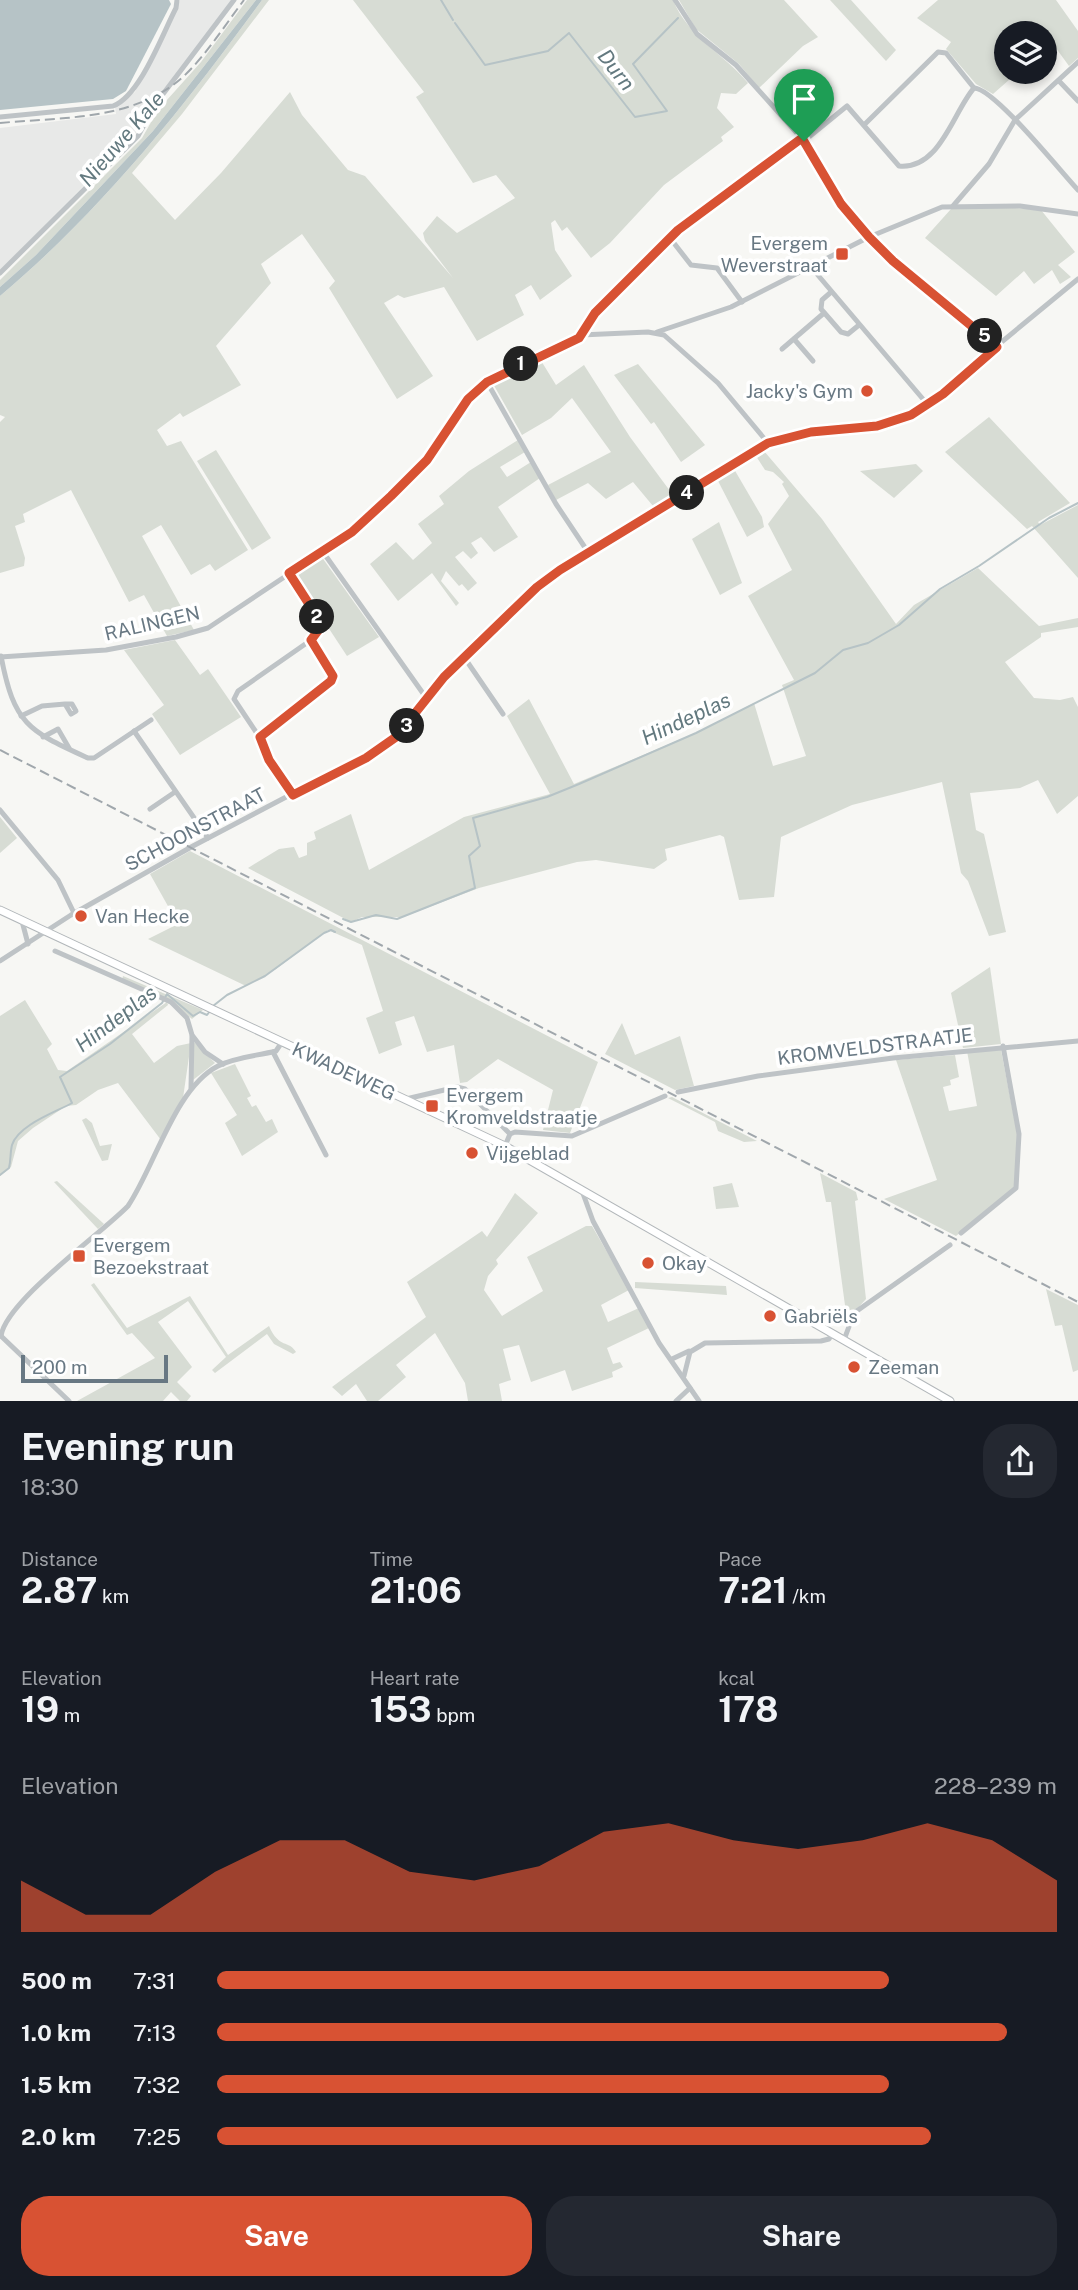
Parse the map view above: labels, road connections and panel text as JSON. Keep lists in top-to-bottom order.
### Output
{
  "streets": {
    "main road": ["KWADEWEG"],
    "street": ["RALINGEN", "SCHOONSTRAAT", "KROMVELDSTRAATJE"]
  },
  "crossings": [
    ["SCHOONSTRAAT", "KWADEWEG"]
  ],
  "water": ["Durn", "Nieuwe Kale", "Hindeplas"],
  "places": {
    "transit": ["Evergem Weverstraat", "Evergem Kromveldstraatje", "Evergem Bezoekstraat"],
    "other": [
      "Jacky's Gym",
      "Van Hecke",
      "Vijgeblad",
      "Okay",
      "Gabriëls",
      "Zeeman"
    ]
  },
  "scale_bar": "200 m",
  "page": {
    "pins": [
      "5",
      "1",
      "4",
      "2",
      "3"
    ],
    "scale": "200 m",
    "heading": ["Evening run", "18:30"],
    "stats": [
      ["Distance", "2.87 km"],
      ["Time", "21:06"],
      ["Pace", "7:21 /km"],
      ["Elevation", "19 m"],
      ["Heart rate", "153 bpm"],
      ["kcal", "178"]
    ],
    "chart": ["Elevation", "228–239 m"],
    "list": [
      {
        "name": "500 m",
        "note": "7:31"
      },
      {
        "name": "1.0 km",
        "note": "7:13"
      },
      {
        "name": "1.5 km",
        "note": "7:32"
      },
      {
        "name": "2.0 km",
        "note": "7:25"
      }
    ],
    "buttons": ["Save", "Share"]
  }
}
